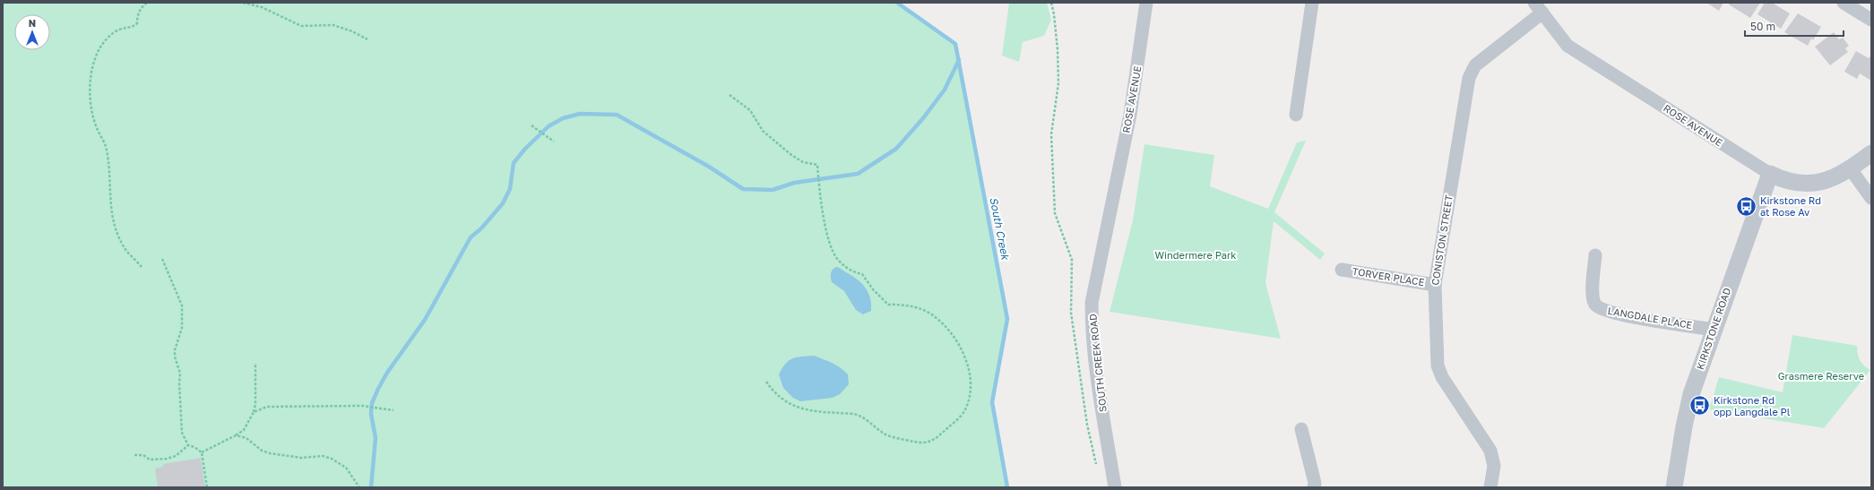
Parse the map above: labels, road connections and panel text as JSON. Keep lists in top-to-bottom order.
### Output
{
  "streets": {
    "street": [
      "ROSE AVENUE",
      "CONISTON STREET",
      "TORVER PLACE",
      "LANGDALE PLACE",
      "KIRKSTONE ROAD",
      "SOUTH CREEK ROAD"
    ]
  },
  "crossings": [
    ["ROSE AVENUE", "CONISTON STREET"],
    ["ROSE AVENUE", "KIRKSTONE ROAD"],
    ["ROSE AVENUE", "SOUTH CREEK ROAD"],
    ["CONISTON STREET", "TORVER PLACE"],
    ["LANGDALE PLACE", "KIRKSTONE ROAD"]
  ],
  "water": ["South Creek"],
  "parks": ["Windermere Park", "Grasmere Reserve"],
  "places": {
    "bus stop": ["Kirkstone Rd at Rose Av", "Kirkstone Rd opp Langdale Pl"]
  },
  "scale_bar": "50 m",
  "north": "top"
}
